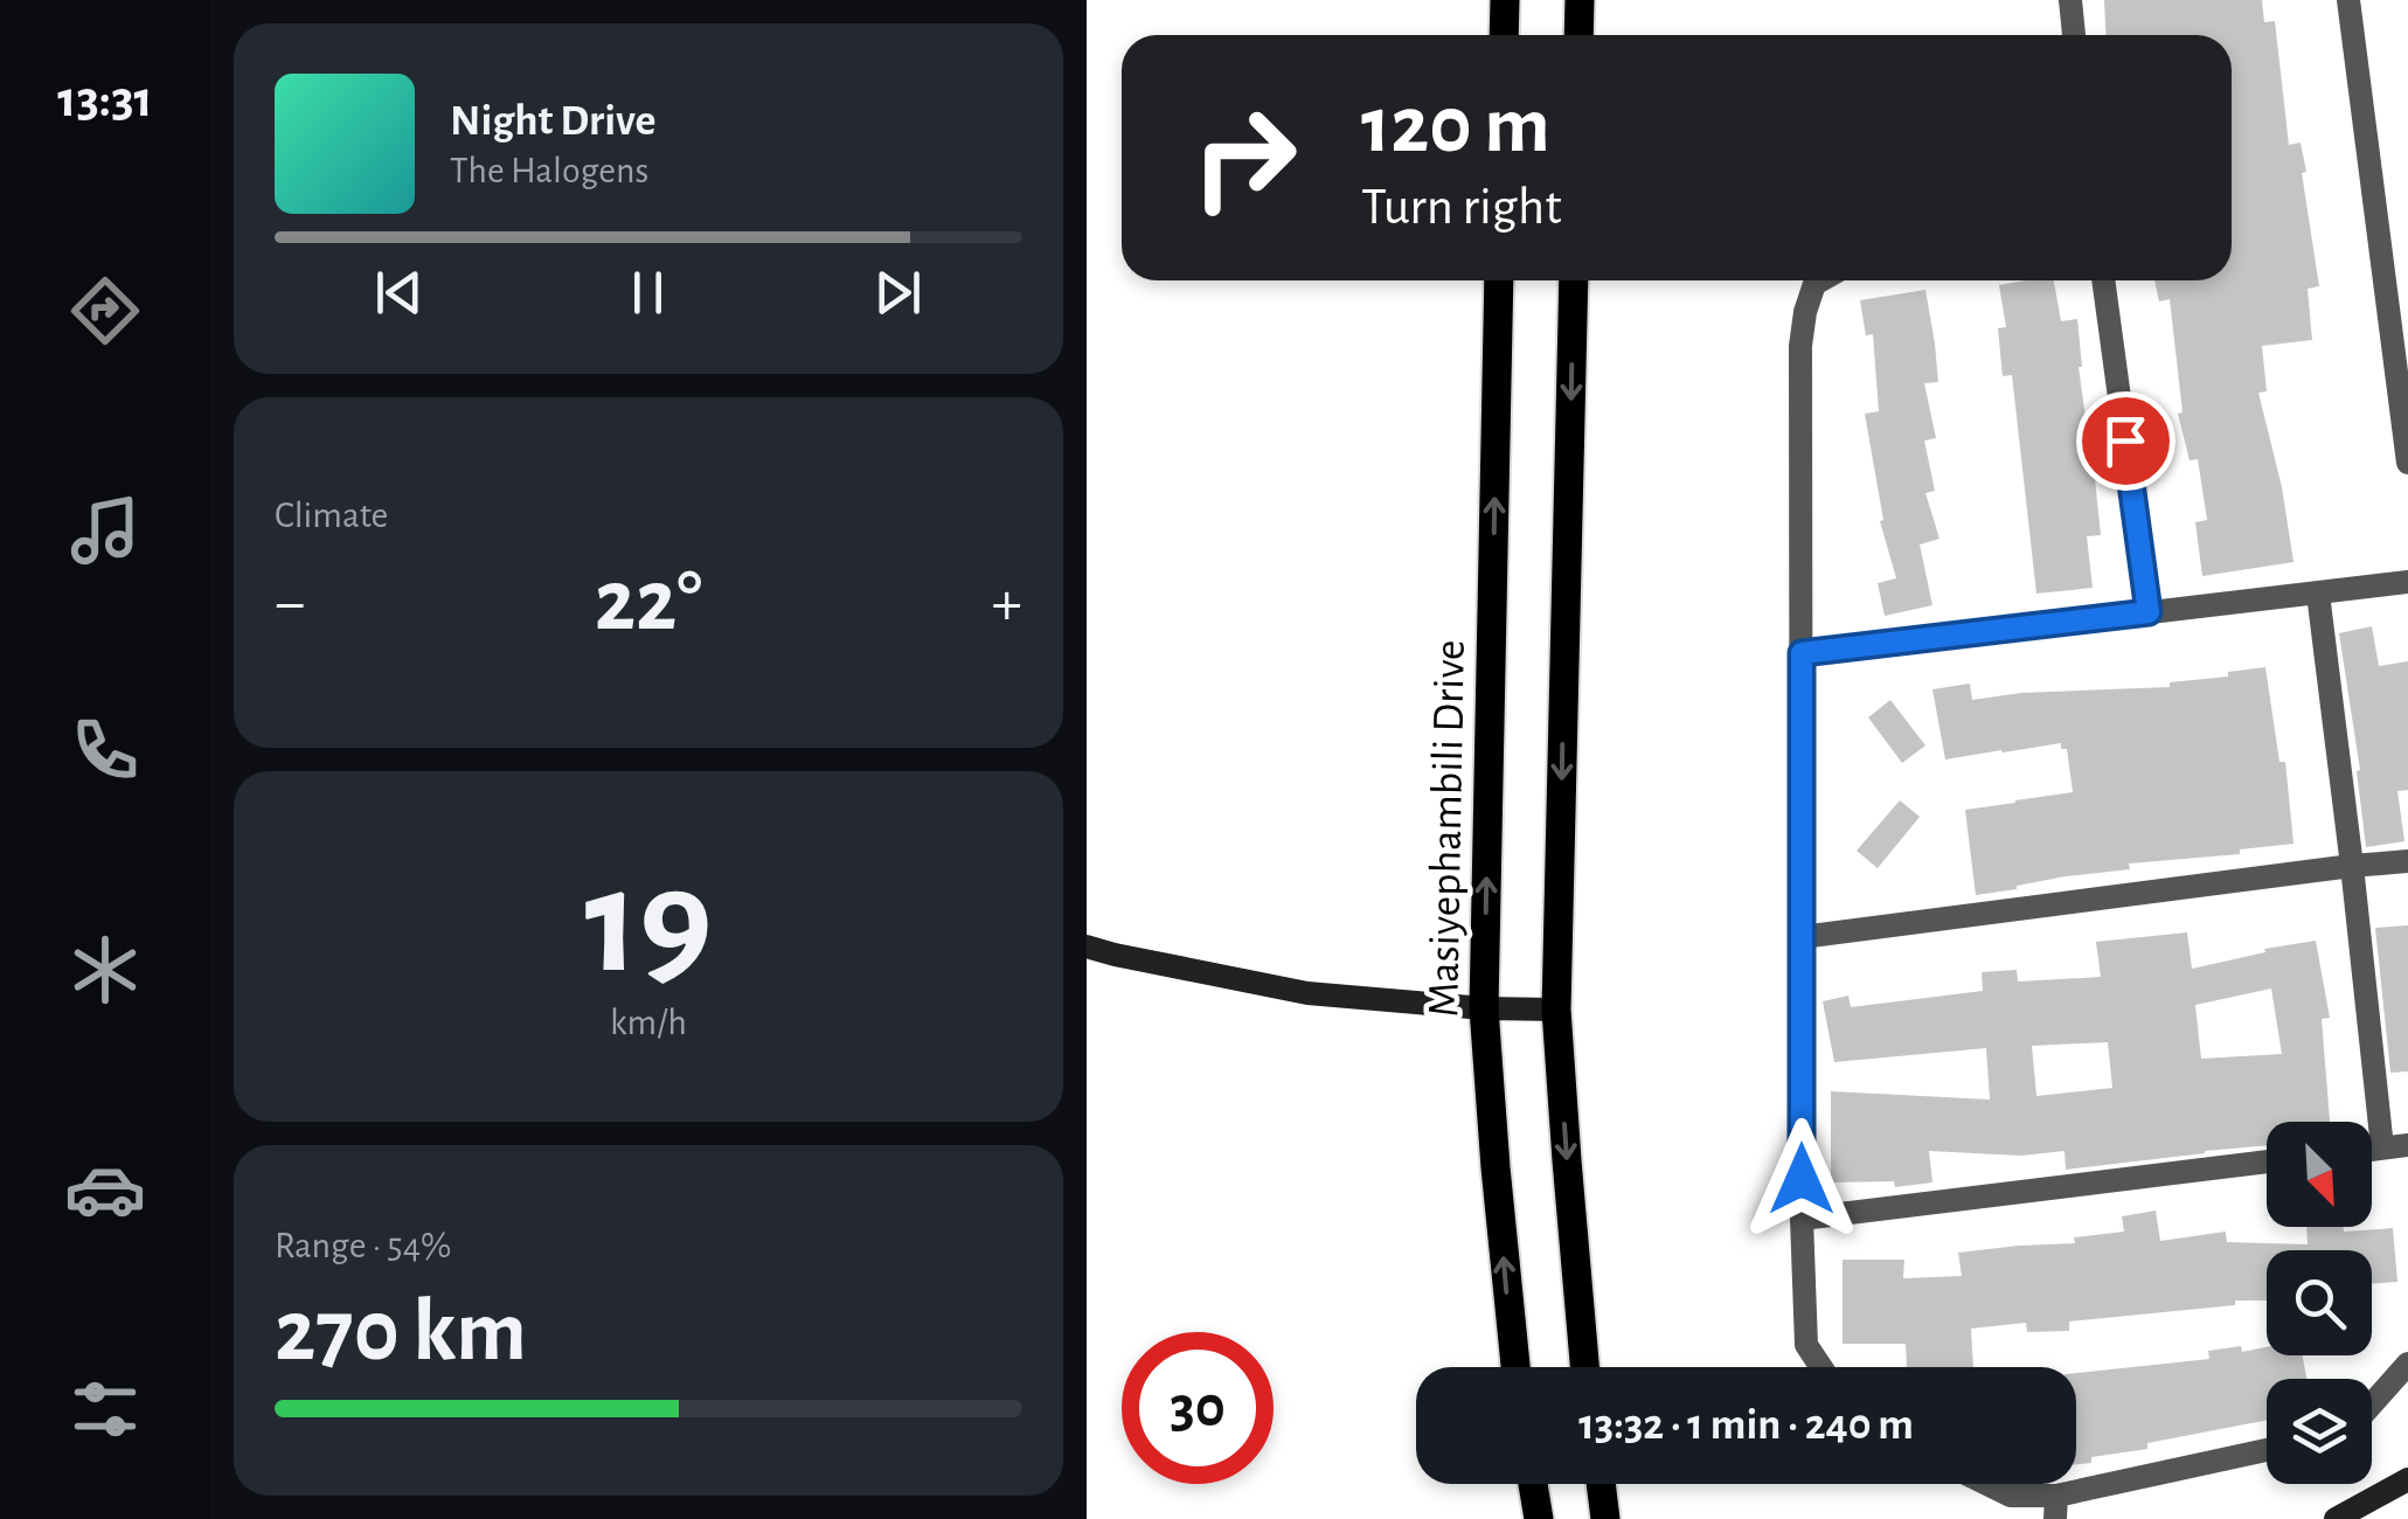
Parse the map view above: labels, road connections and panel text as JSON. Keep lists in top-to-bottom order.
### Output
{
  "streets": {
    "main road": ["Masiyephambili Drive"]
  },
  "north": "bottom right",
  "page": {
    "tabs": "13:31",
    "turn": ["120 m", "Turn right"],
    "song": ["Night Drive", "The Halogens"],
    "tile": [
      "Climate",
      ["19", "km/h"],
      ["Range · 54%", "270 km"]
    ],
    "heat": ["−", "22°", "+"],
    "limit": "30",
    "trip": "13:32 · 1 min · 240 m"
  }
}
